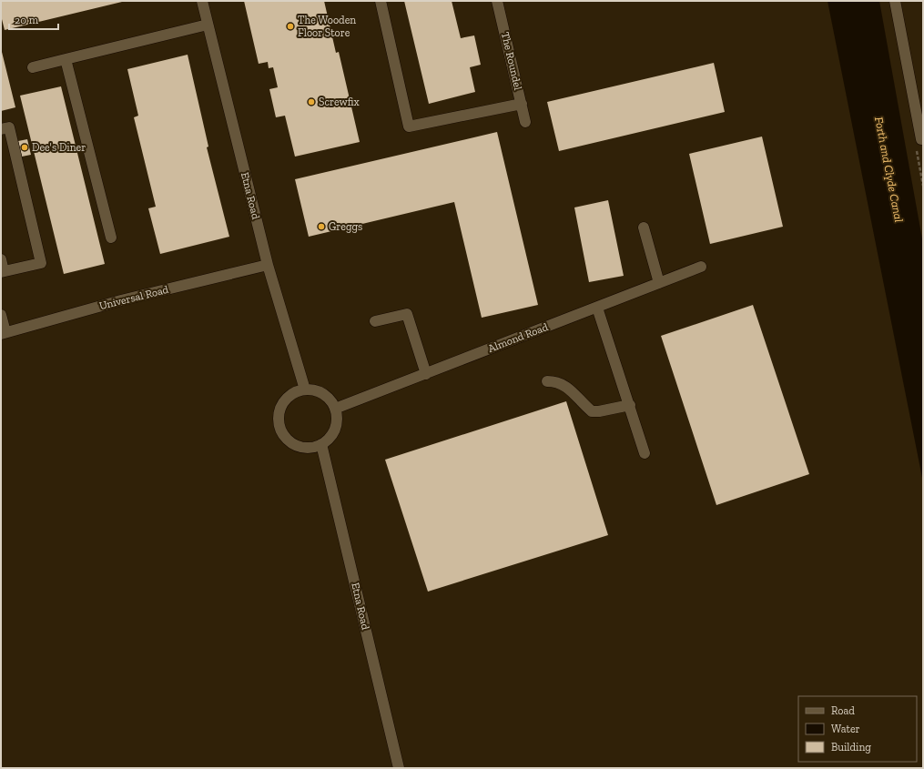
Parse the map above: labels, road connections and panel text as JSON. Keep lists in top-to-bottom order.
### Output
{
  "streets": {
    "street": [
      "The Roundel",
      "Etna Road",
      "Universal Road",
      "Almond Road"
    ]
  },
  "crossings": [
    ["Etna Road", "Universal Road"],
    ["Etna Road", "Almond Road"]
  ],
  "water": ["Forth and Clyde Canal"],
  "places": [
    "The Wooden Floor Store",
    "Screwfix",
    "Dee's Diner",
    "Greggs"
  ],
  "legend": ["Road", "Water", "Building"],
  "scale_bar": "20 m"
}
